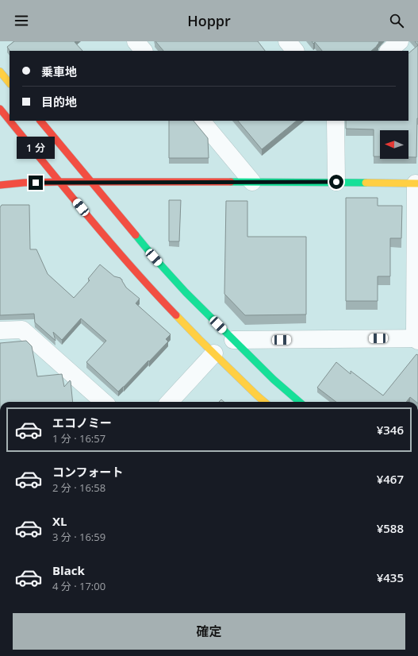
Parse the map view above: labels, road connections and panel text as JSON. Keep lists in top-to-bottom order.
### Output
{
  "north": "left",
  "page": {
    "header": "Hoppr",
    "banner": ["乗車地", "目的地"],
    "bubble": "1 分",
    "list": [
      {
        "name": "エコノミー",
        "note": "1 分 · 16:57",
        "value": "¥346"
      },
      {
        "name": "コンフォート",
        "note": "2 分 · 16:58",
        "value": "¥467"
      },
      {
        "name": "XL",
        "note": "3 分 · 16:59",
        "value": "¥588"
      },
      {
        "name": "Black",
        "note": "4 分 · 17:00",
        "value": "¥435"
      }
    ],
    "buttons": "確定"
  }
}
